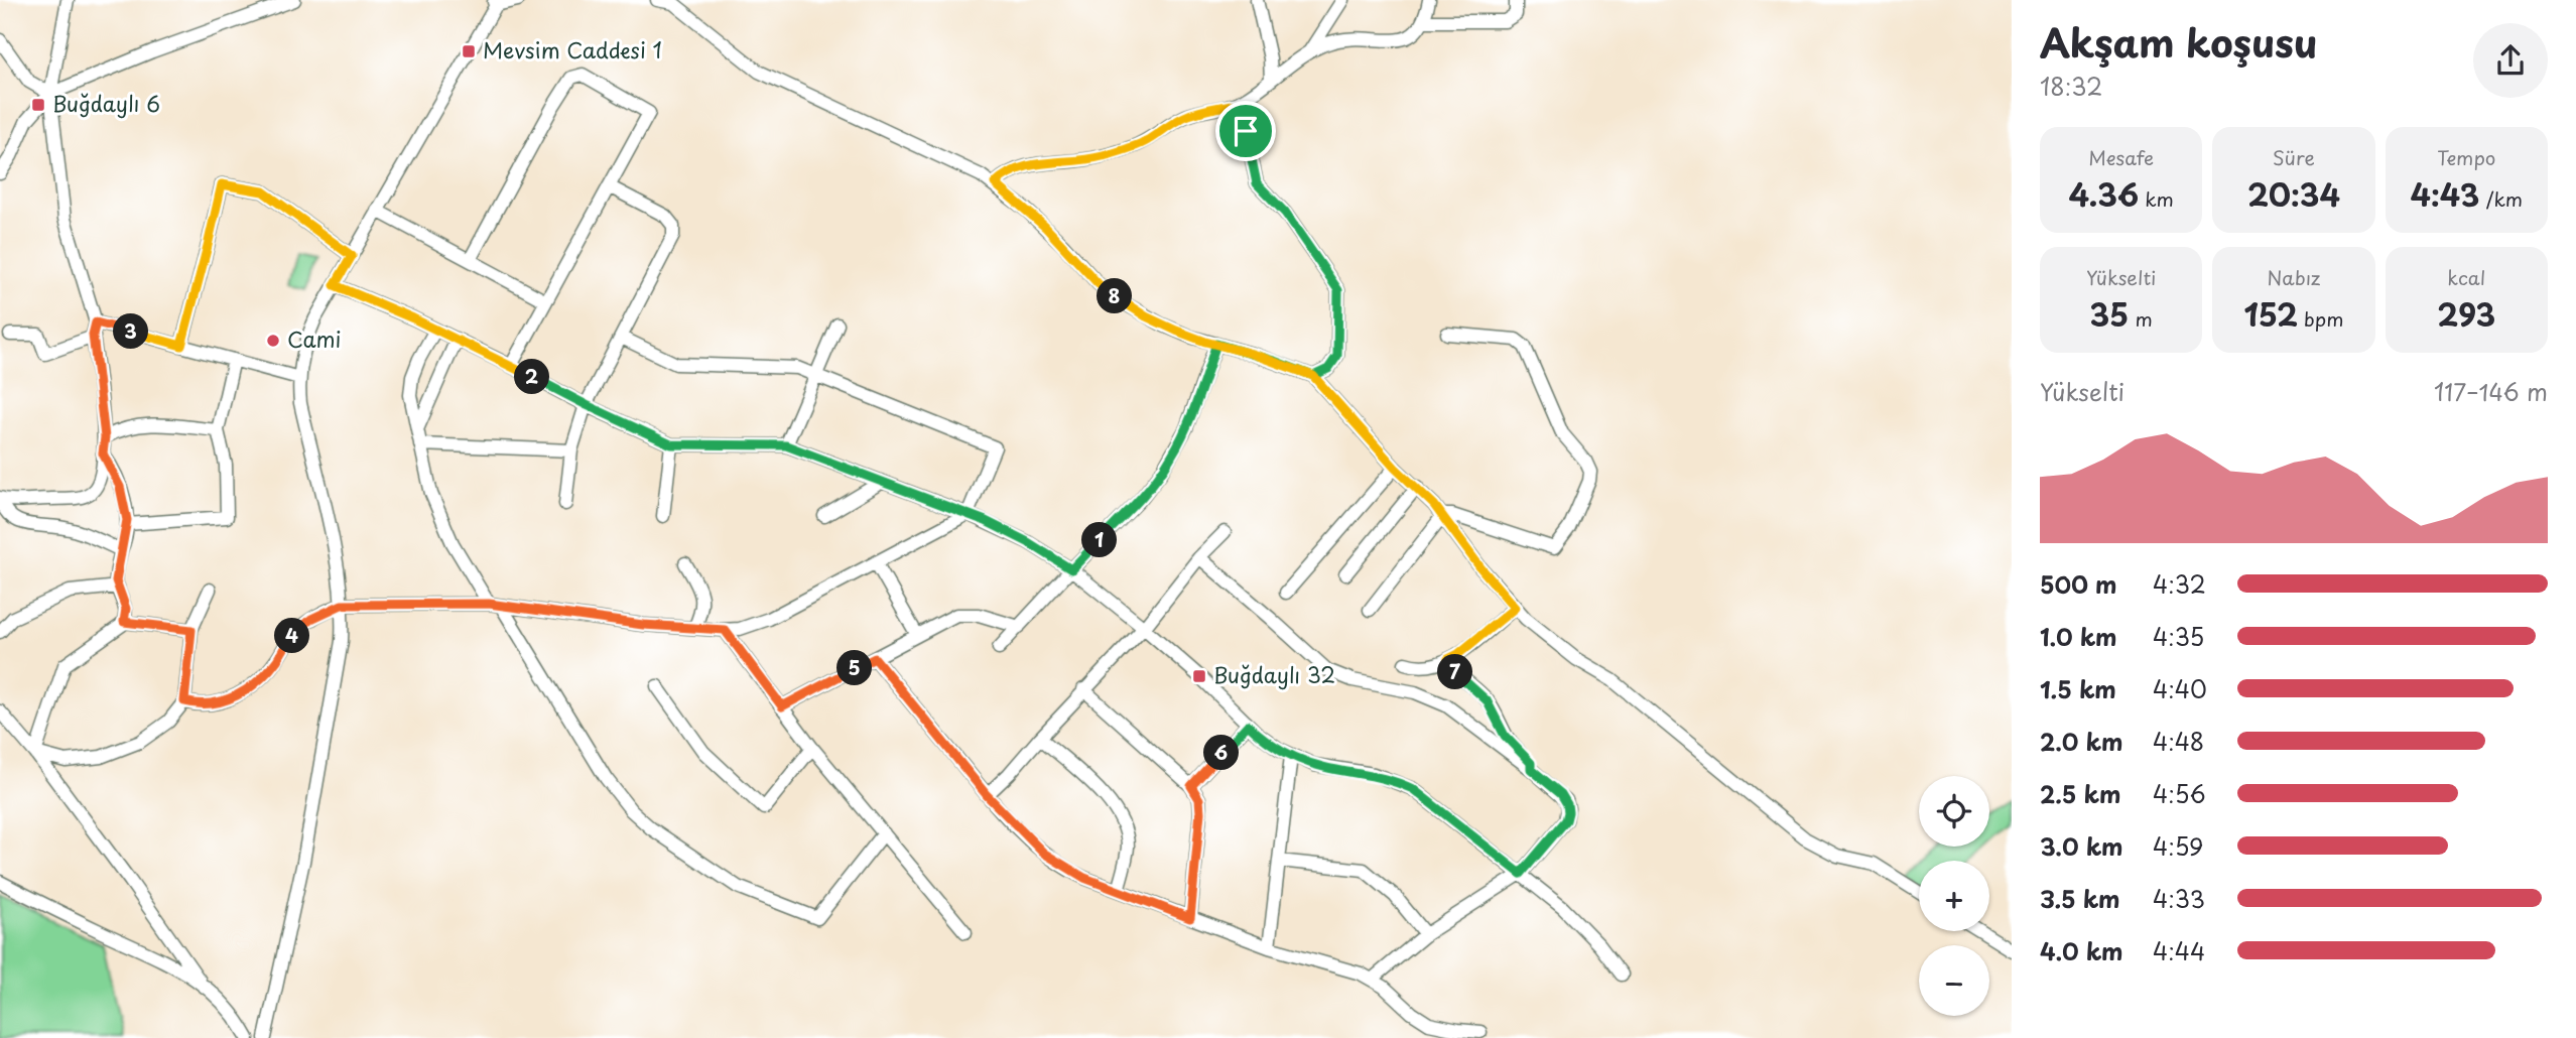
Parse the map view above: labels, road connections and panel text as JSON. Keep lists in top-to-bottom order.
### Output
{
  "places": {
    "transit": ["Mevsim Caddesi 1", "Buğdaylı 6", "Buğdaylı 32"],
    "other": ["Cami"]
  },
  "page": {
    "heading": ["Akşam koşusu", "18:32"],
    "stats": [
      ["Mesafe", "4.36 km"],
      ["Süre", "20:34"],
      ["Tempo", "4:43 /km"],
      ["Yükselti", "35 m"],
      ["Nabız", "152 bpm"],
      ["kcal", "293"]
    ],
    "pins": [
      "8",
      "3",
      "2",
      "1",
      "4",
      "5",
      "7",
      "6"
    ],
    "chart": ["Yükselti", "117–146 m"],
    "list": [
      {
        "name": "500 m",
        "note": "4:32"
      },
      {
        "name": "1.0 km",
        "note": "4:35"
      },
      {
        "name": "1.5 km",
        "note": "4:40"
      },
      {
        "name": "2.0 km",
        "note": "4:48"
      },
      {
        "name": "2.5 km",
        "note": "4:56"
      },
      {
        "name": "3.0 km",
        "note": "4:59"
      },
      {
        "name": "3.5 km",
        "note": "4:33"
      },
      {
        "name": "4.0 km",
        "note": "4:44"
      }
    ],
    "map_buttons": ["+", "−"]
  }
}
